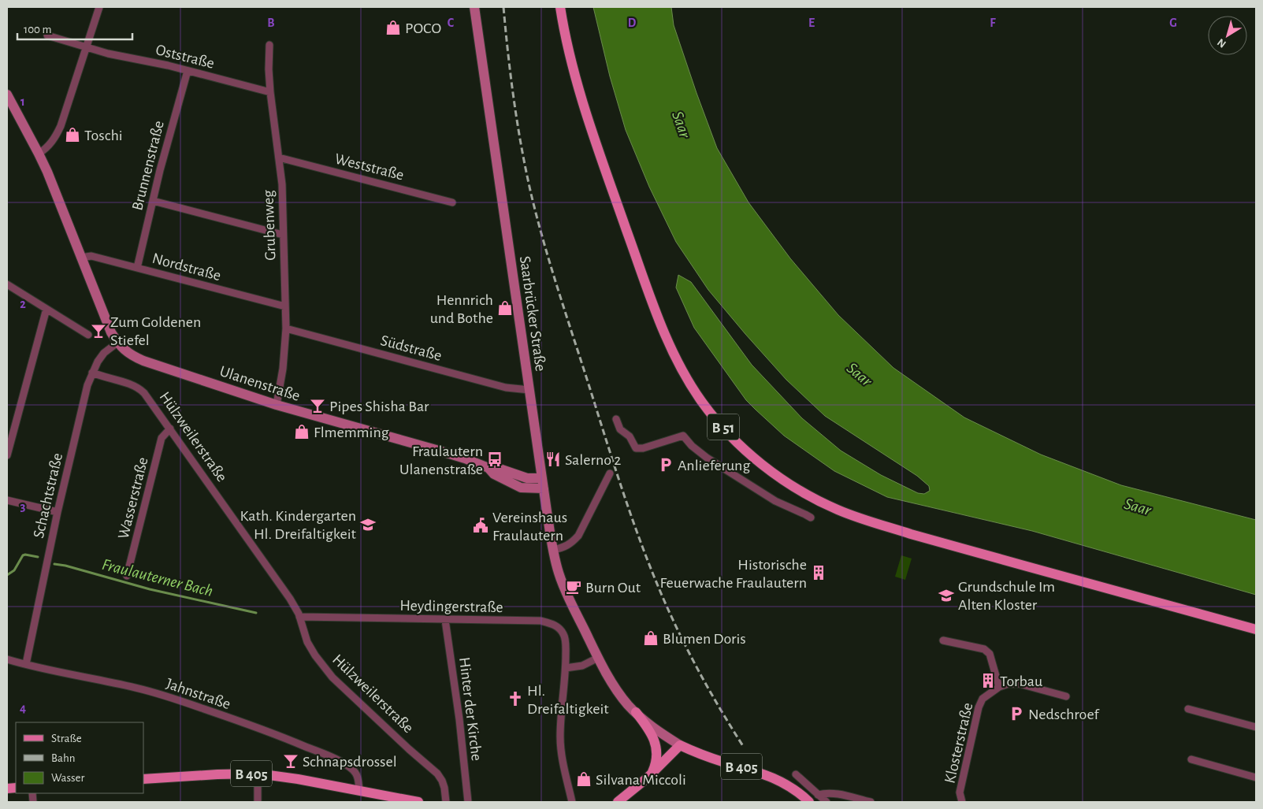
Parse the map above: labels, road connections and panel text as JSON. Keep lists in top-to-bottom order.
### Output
{
  "streets": {
    "main road": ["B 51", "B 405"],
    "street": [
      "Oststraße",
      "Brunnenstraße",
      "Weststraße",
      "Grubenweg",
      "Nordstraße",
      "Saarbrücker Straße",
      "Südstraße",
      "Ulanenstraße",
      "Hülzweilerstraße",
      "Schachtstraße",
      "Wasserstraße",
      "Heydingerstraße",
      "Jahnstraße",
      "Hinter der Kirche",
      "Klosterstraße"
    ]
  },
  "crossings": [
    ["Oststraße", "Brunnenstraße"],
    ["Oststraße", "Grubenweg"],
    ["Brunnenstraße", "Nordstraße"],
    ["Weststraße", "Grubenweg"],
    ["Grubenweg", "Nordstraße"],
    ["Grubenweg", "Südstraße"],
    ["Grubenweg", "Ulanenstraße"],
    ["Saarbrücker Straße", "Südstraße"],
    ["Saarbrücker Straße", "Ulanenstraße"],
    ["Saarbrücker Straße", "B 405"],
    ["Ulanenstraße", "Schachtstraße"],
    ["Hülzweilerstraße", "Schachtstraße"],
    ["Hülzweilerstraße", "Wasserstraße"],
    ["Hülzweilerstraße", "Heydingerstraße"],
    ["Schachtstraße", "Jahnstraße"],
    ["Heydingerstraße", "Hinter der Kirche"],
    ["Jahnstraße", "B 405"]
  ],
  "water": ["Saar", "Fraulauterner Bach"],
  "places": {
    "shop": [
      "POCO",
      "Toschi",
      "Hennrich und Bothe",
      "Flmemming",
      "Blumen Doris",
      "Silvana Miccoli"
    ],
    "bar": ["Zum Goldenen Stiefel", "Pipes Shisha Bar", "Schnapsdrossel"],
    "bus stop": ["Fraulautern Ulanenstraße"],
    "restaurant": ["Salerno 2"],
    "parking": ["Anlieferung", "Nedschroef"],
    "school or university": ["Kath. Kindergarten Hl. Dreifaltigkeit", "Grundschule Im Alten Kloster"],
    "public building": ["Vereinshaus Fraulautern"],
    "building": ["Historische Feuerwache Fraulautern", "Torbau"],
    "cafe": ["Burn Out"],
    "church": ["Hl. Dreifaltigkeit"]
  },
  "legend": ["Straße", "Bahn", "Wasser"],
  "scale_bar": "100 m",
  "north": "bottom left",
  "grid": {
    "columns": [
      "B",
      "C",
      "D",
      "E",
      "F",
      "G"
    ],
    "rows": [
      "1",
      "2",
      "3",
      "4"
    ]
  }
}
